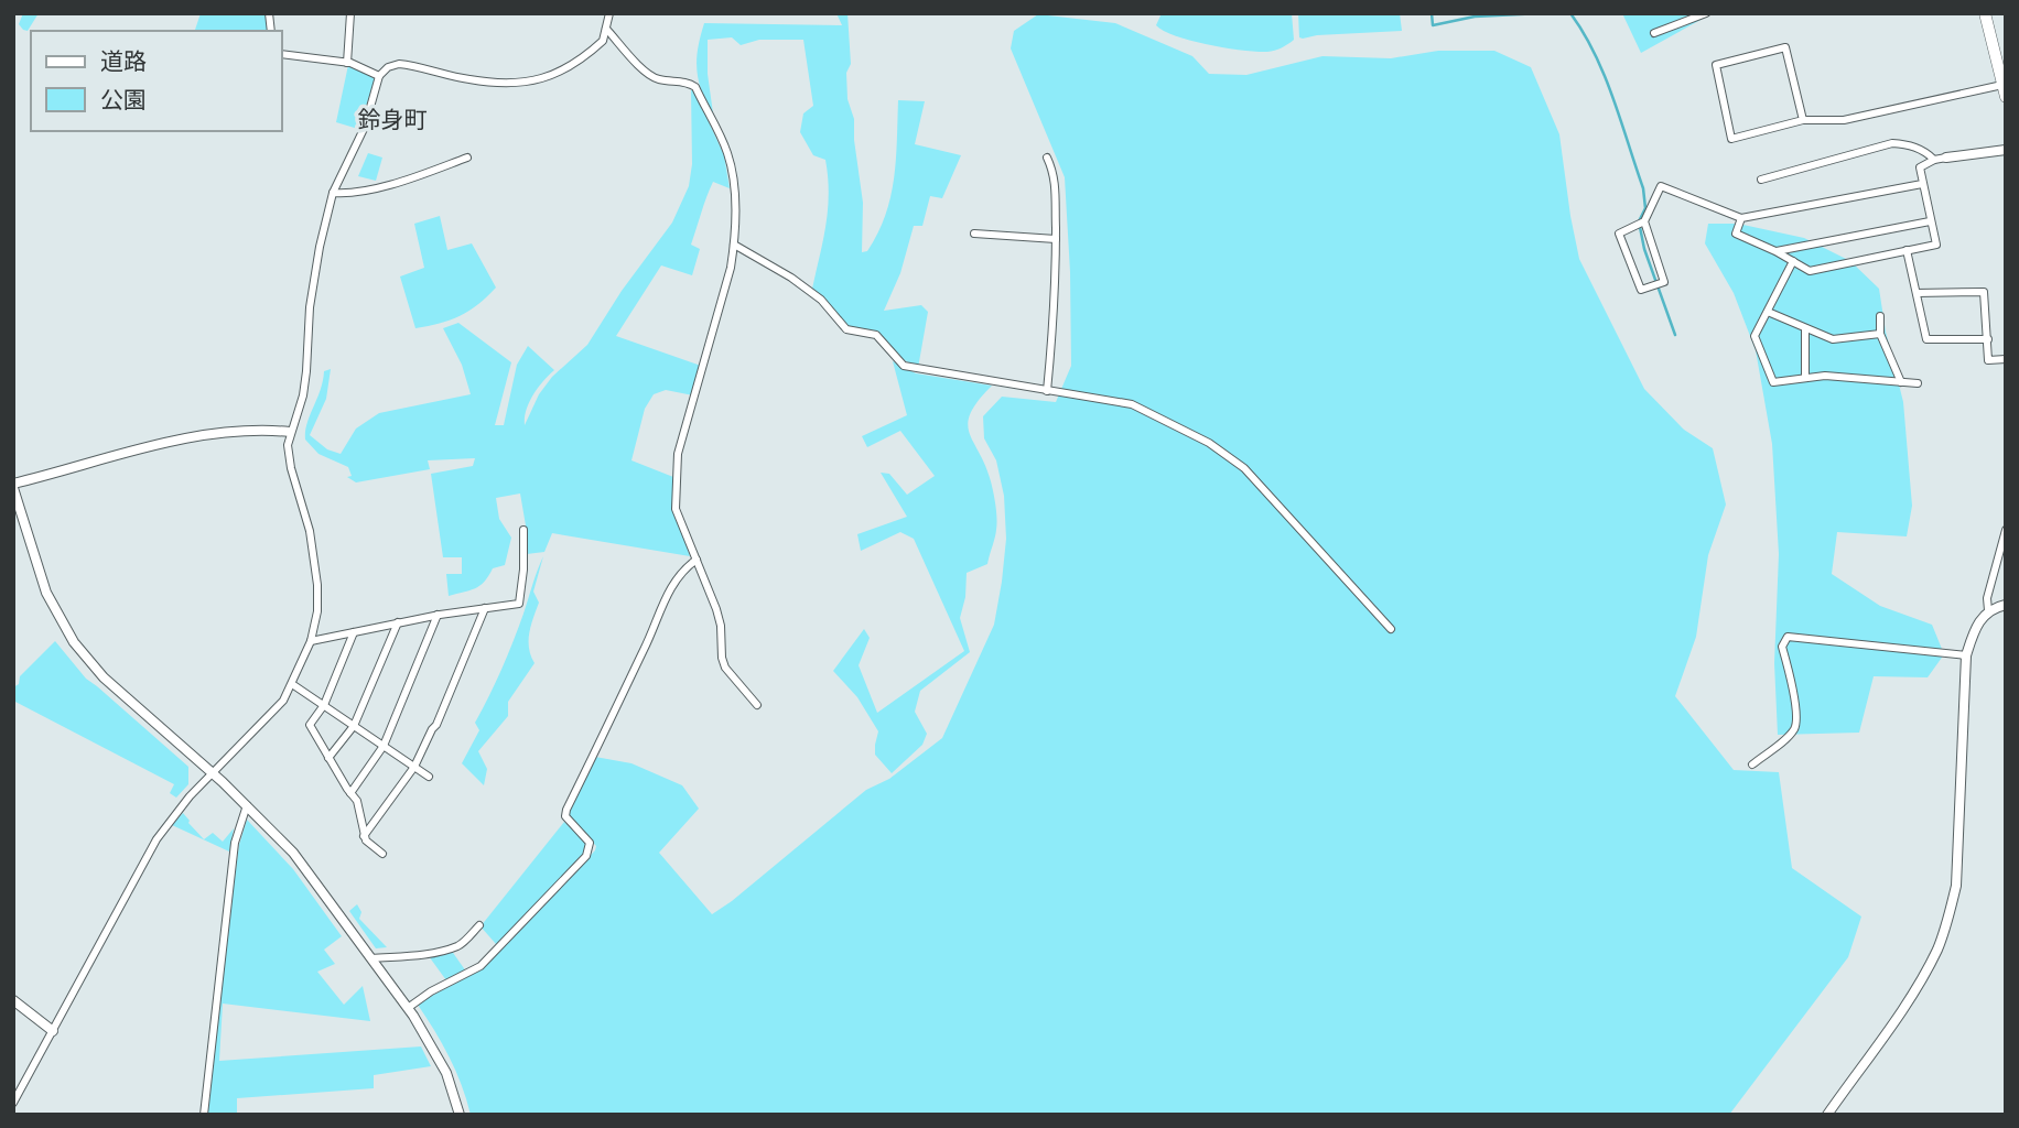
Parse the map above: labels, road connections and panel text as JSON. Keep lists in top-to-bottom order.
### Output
{
  "districts": ["鈴身町"],
  "legend": ["道路", "公園"]
}
